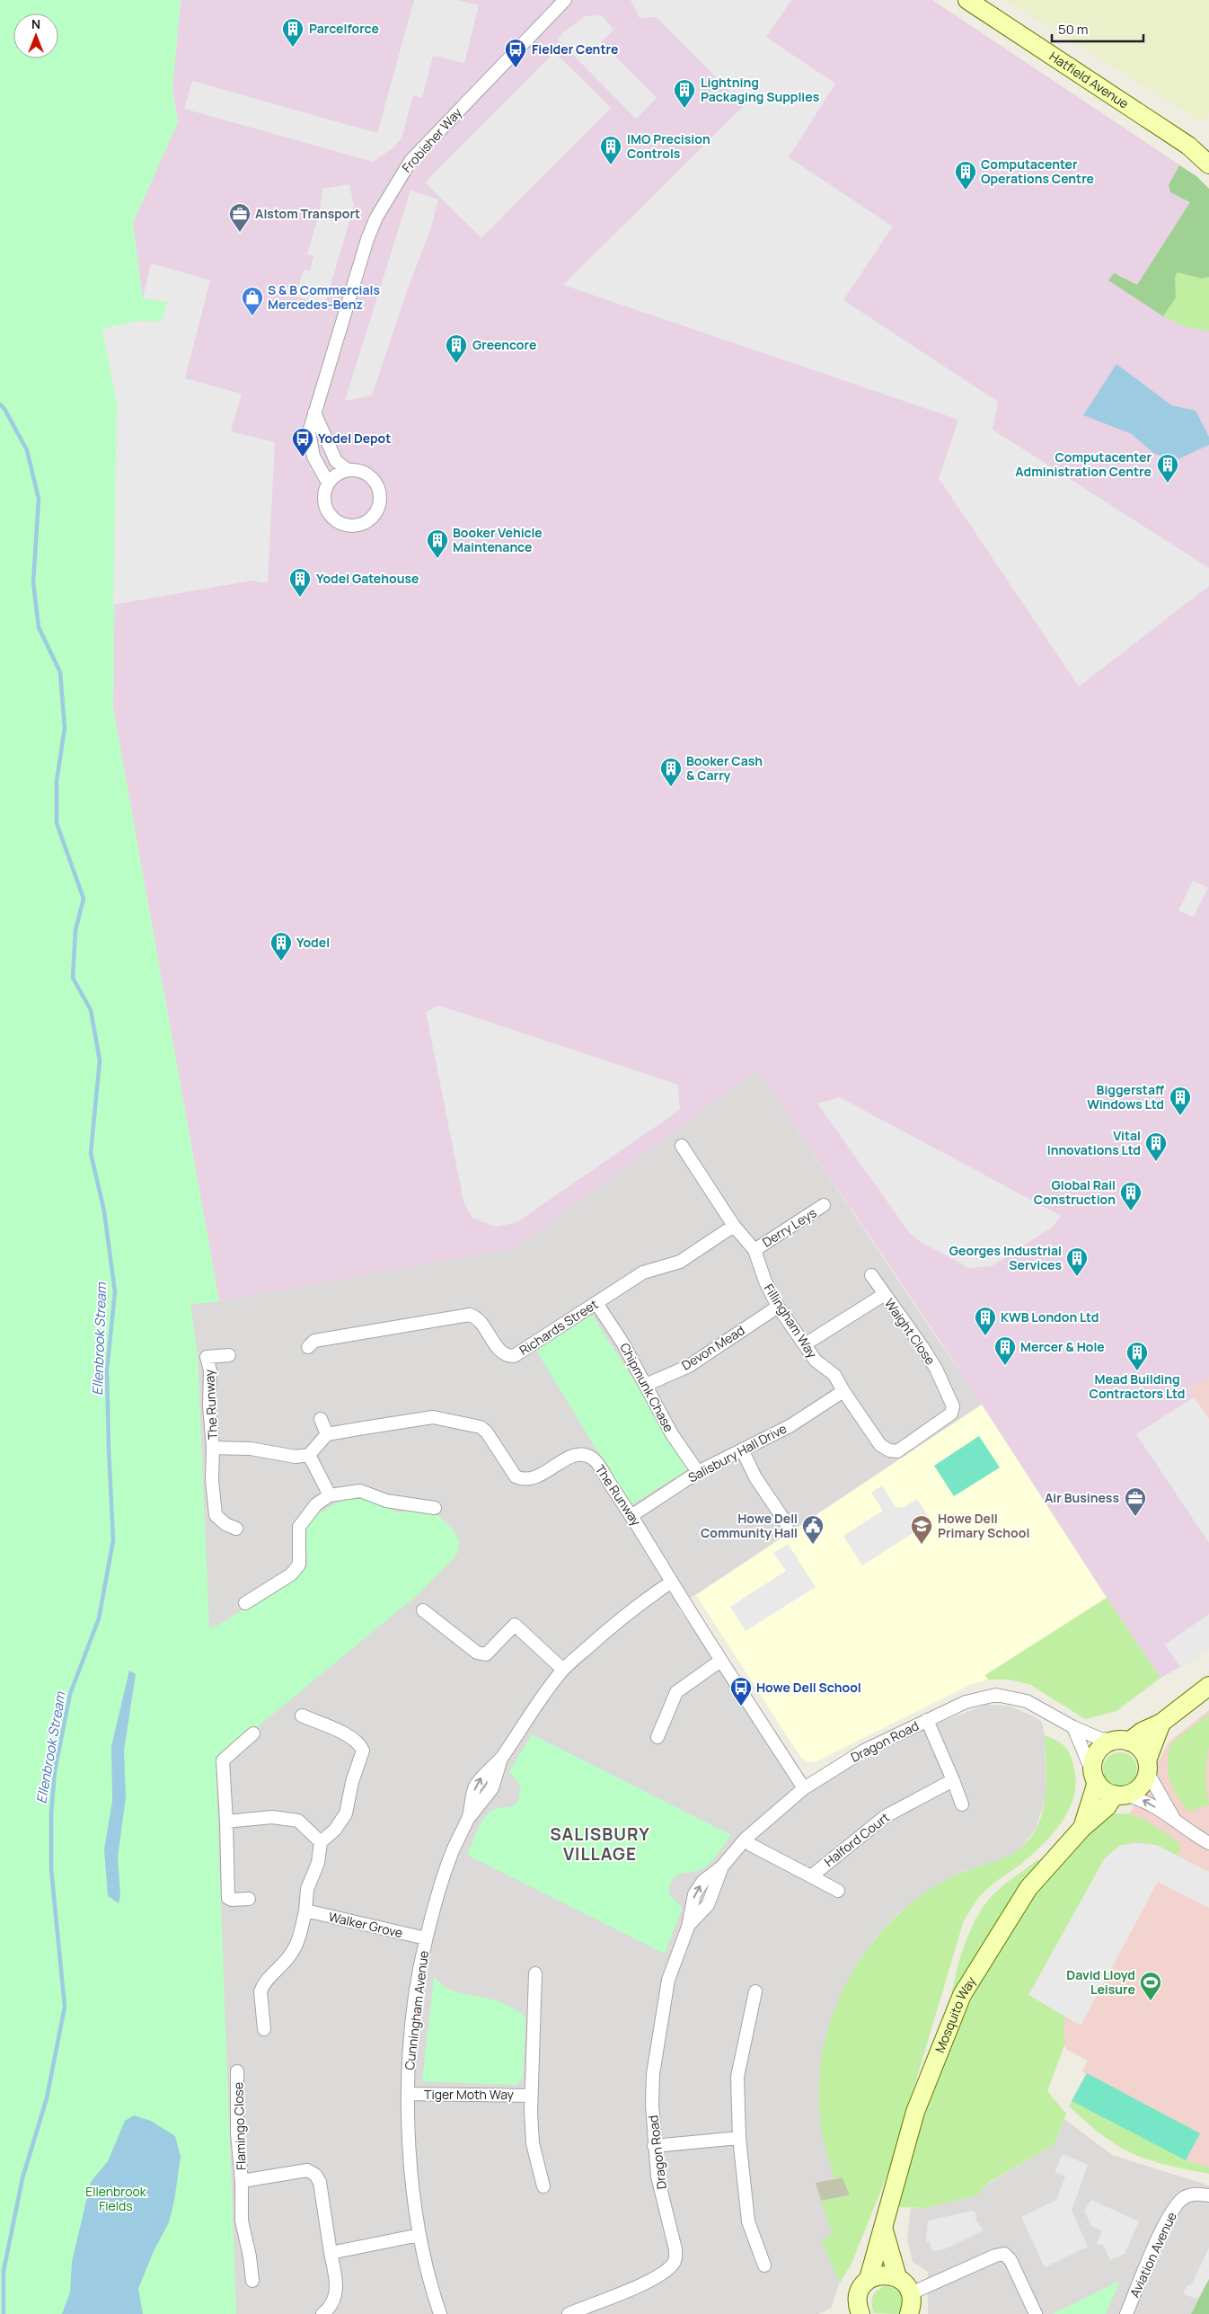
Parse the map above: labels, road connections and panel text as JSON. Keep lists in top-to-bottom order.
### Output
{
  "streets": {
    "street": [
      "Hatfield Avenue",
      "Frobisher Way",
      "Derry Leys",
      "Fillingham Way",
      "Richards Street",
      "Waight Close",
      "Devon Mead",
      "Chipmunk Chase",
      "The Runway",
      "Salisbury Hall Drive",
      "Dragon Road",
      "Halford Court",
      "Walker Grove",
      "Cunningham Avenue",
      "Mosquito Way",
      "Tiger Moth Way",
      "Flamingo Close",
      "Aviation Avenue"
    ]
  },
  "crossings": [
    ["Derry Leys", "Fillingham Way"],
    ["Fillingham Way", "Richards Street"],
    ["Fillingham Way", "Waight Close"],
    ["Fillingham Way", "Devon Mead"],
    ["Fillingham Way", "Salisbury Hall Drive"],
    ["Richards Street", "Chipmunk Chase"],
    ["Devon Mead", "Chipmunk Chase"],
    ["Chipmunk Chase", "Salisbury Hall Drive"],
    ["The Runway", "Salisbury Hall Drive"],
    ["The Runway", "Dragon Road"],
    ["The Runway", "Cunningham Avenue"],
    ["Dragon Road", "Halford Court"],
    ["Dragon Road", "Mosquito Way"],
    ["Walker Grove", "Cunningham Avenue"],
    ["Cunningham Avenue", "Tiger Moth Way"]
  ],
  "districts": ["SALISBURY VILLAGE"],
  "water": ["Ellenbrook Stream"],
  "parks": ["Ellenbrook Fields"],
  "places": {
    "building": [
      "Parcelforce",
      "Lightning Packaging Supplies",
      "IMO Precision Controls",
      "Computacenter Operations Centre",
      "Greencore",
      "Computacenter Administration Centre",
      "Booker Vehicle Maintenance",
      "Yodel Gatehouse",
      "Booker Cash & Carry",
      "Yodel",
      "Biggerstaff Windows Ltd",
      "Vital Innovations Ltd",
      "Global Rail Construction",
      "Georges Industrial Services",
      "KWB London Ltd",
      "Mercer & Hole",
      "Mead Building Contractors Ltd"
    ],
    "bus stop": ["Fielder Centre", "Yodel Depot", "Howe Dell School"],
    "office": ["Alstom Transport", "Air Business"],
    "shop": ["S & B Commercials Mercedes-Benz"],
    "public building": ["Howe Dell Community Hall"],
    "school or university": ["Howe Dell Primary School"],
    "sports": ["David Lloyd Leisure"]
  },
  "scale_bar": "50 m",
  "north": "top"
}
